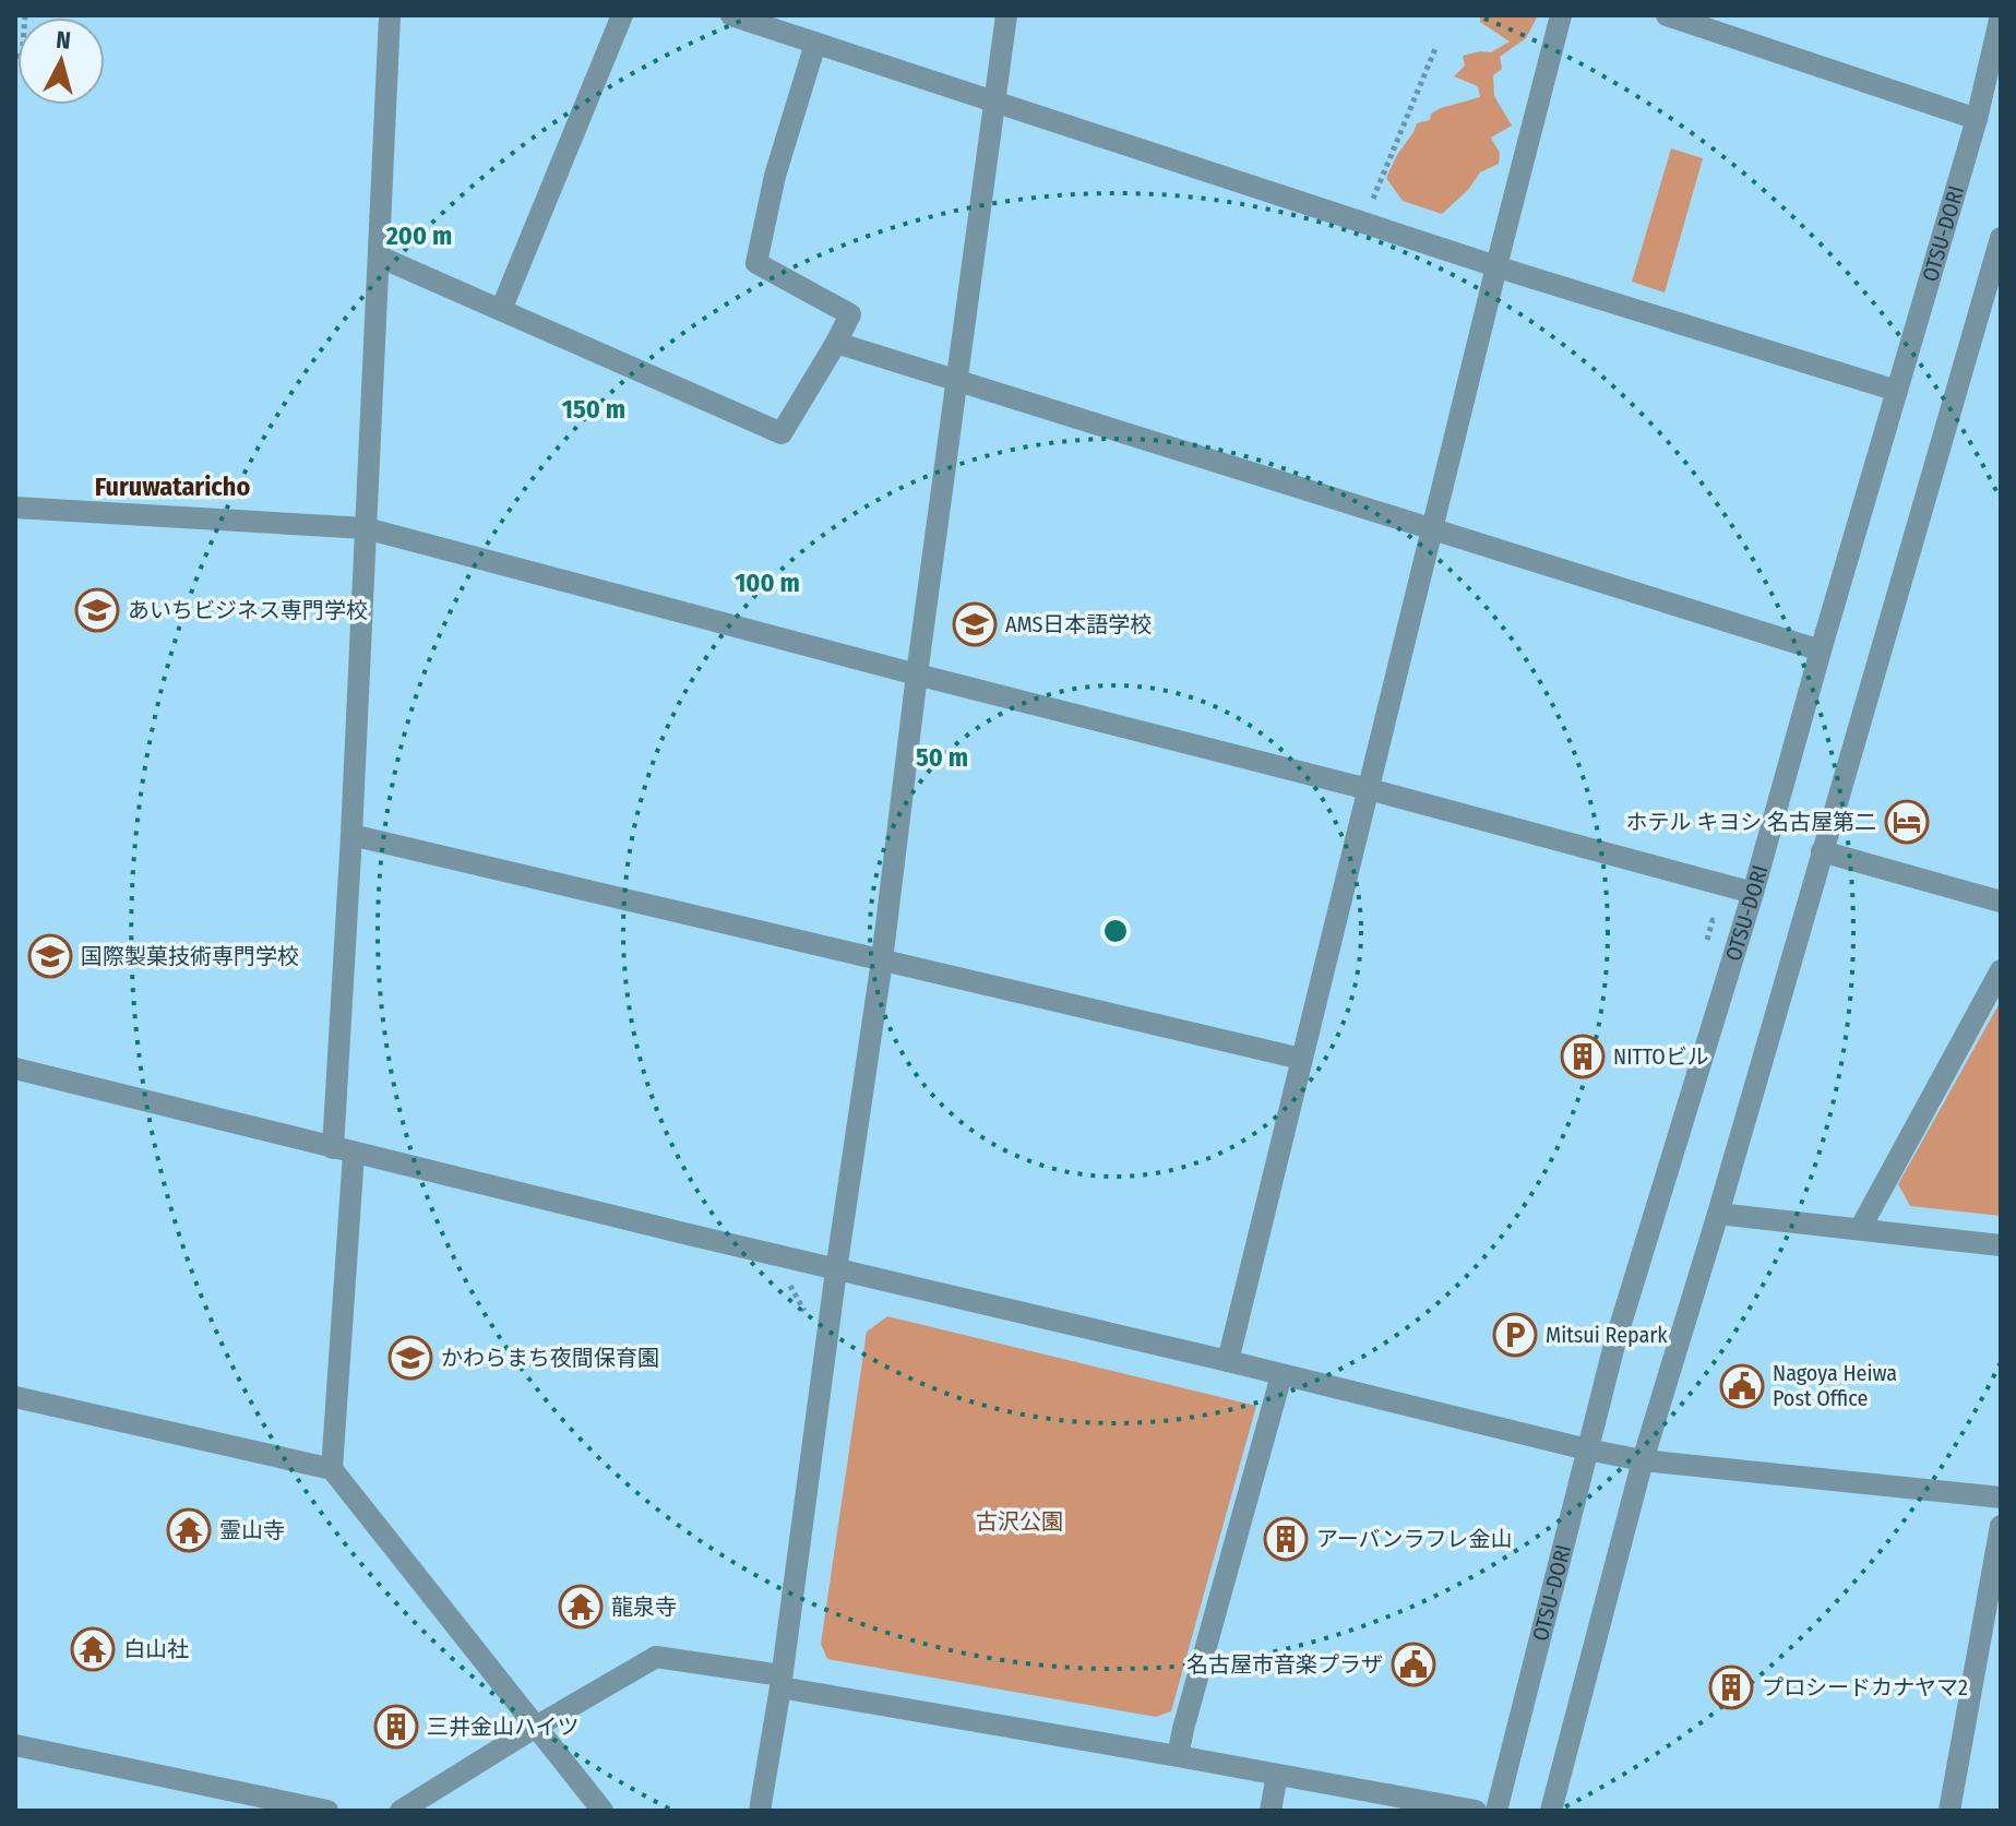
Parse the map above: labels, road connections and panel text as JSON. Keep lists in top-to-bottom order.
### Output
{
  "streets": {
    "street": ["OTSU-DORI"]
  },
  "districts": ["Furuwataricho"],
  "parks": ["古沢公園"],
  "places": {
    "school or university": [
      "あいちビジネス専門学校",
      "AMS日本語学校",
      "国際製菓技術専門学校",
      "かわらまち夜間保育園"
    ],
    "hotel": ["ホテル キヨシ 名古屋第二"],
    "building": [
      "NITTOビル",
      "アーバンラフレ金山",
      "プロシードカナヤマ2",
      "三井金山ハイツ"
    ],
    "parking": ["Mitsui Repark"],
    "public building": ["Nagoya Heiwa Post Office", "名古屋市音楽プラザ"],
    "temple": ["霊山寺", "龍泉寺", "白山社"]
  },
  "north": "top",
  "rings": [
    "200 m",
    "150 m",
    "100 m",
    "50 m"
  ]
}
